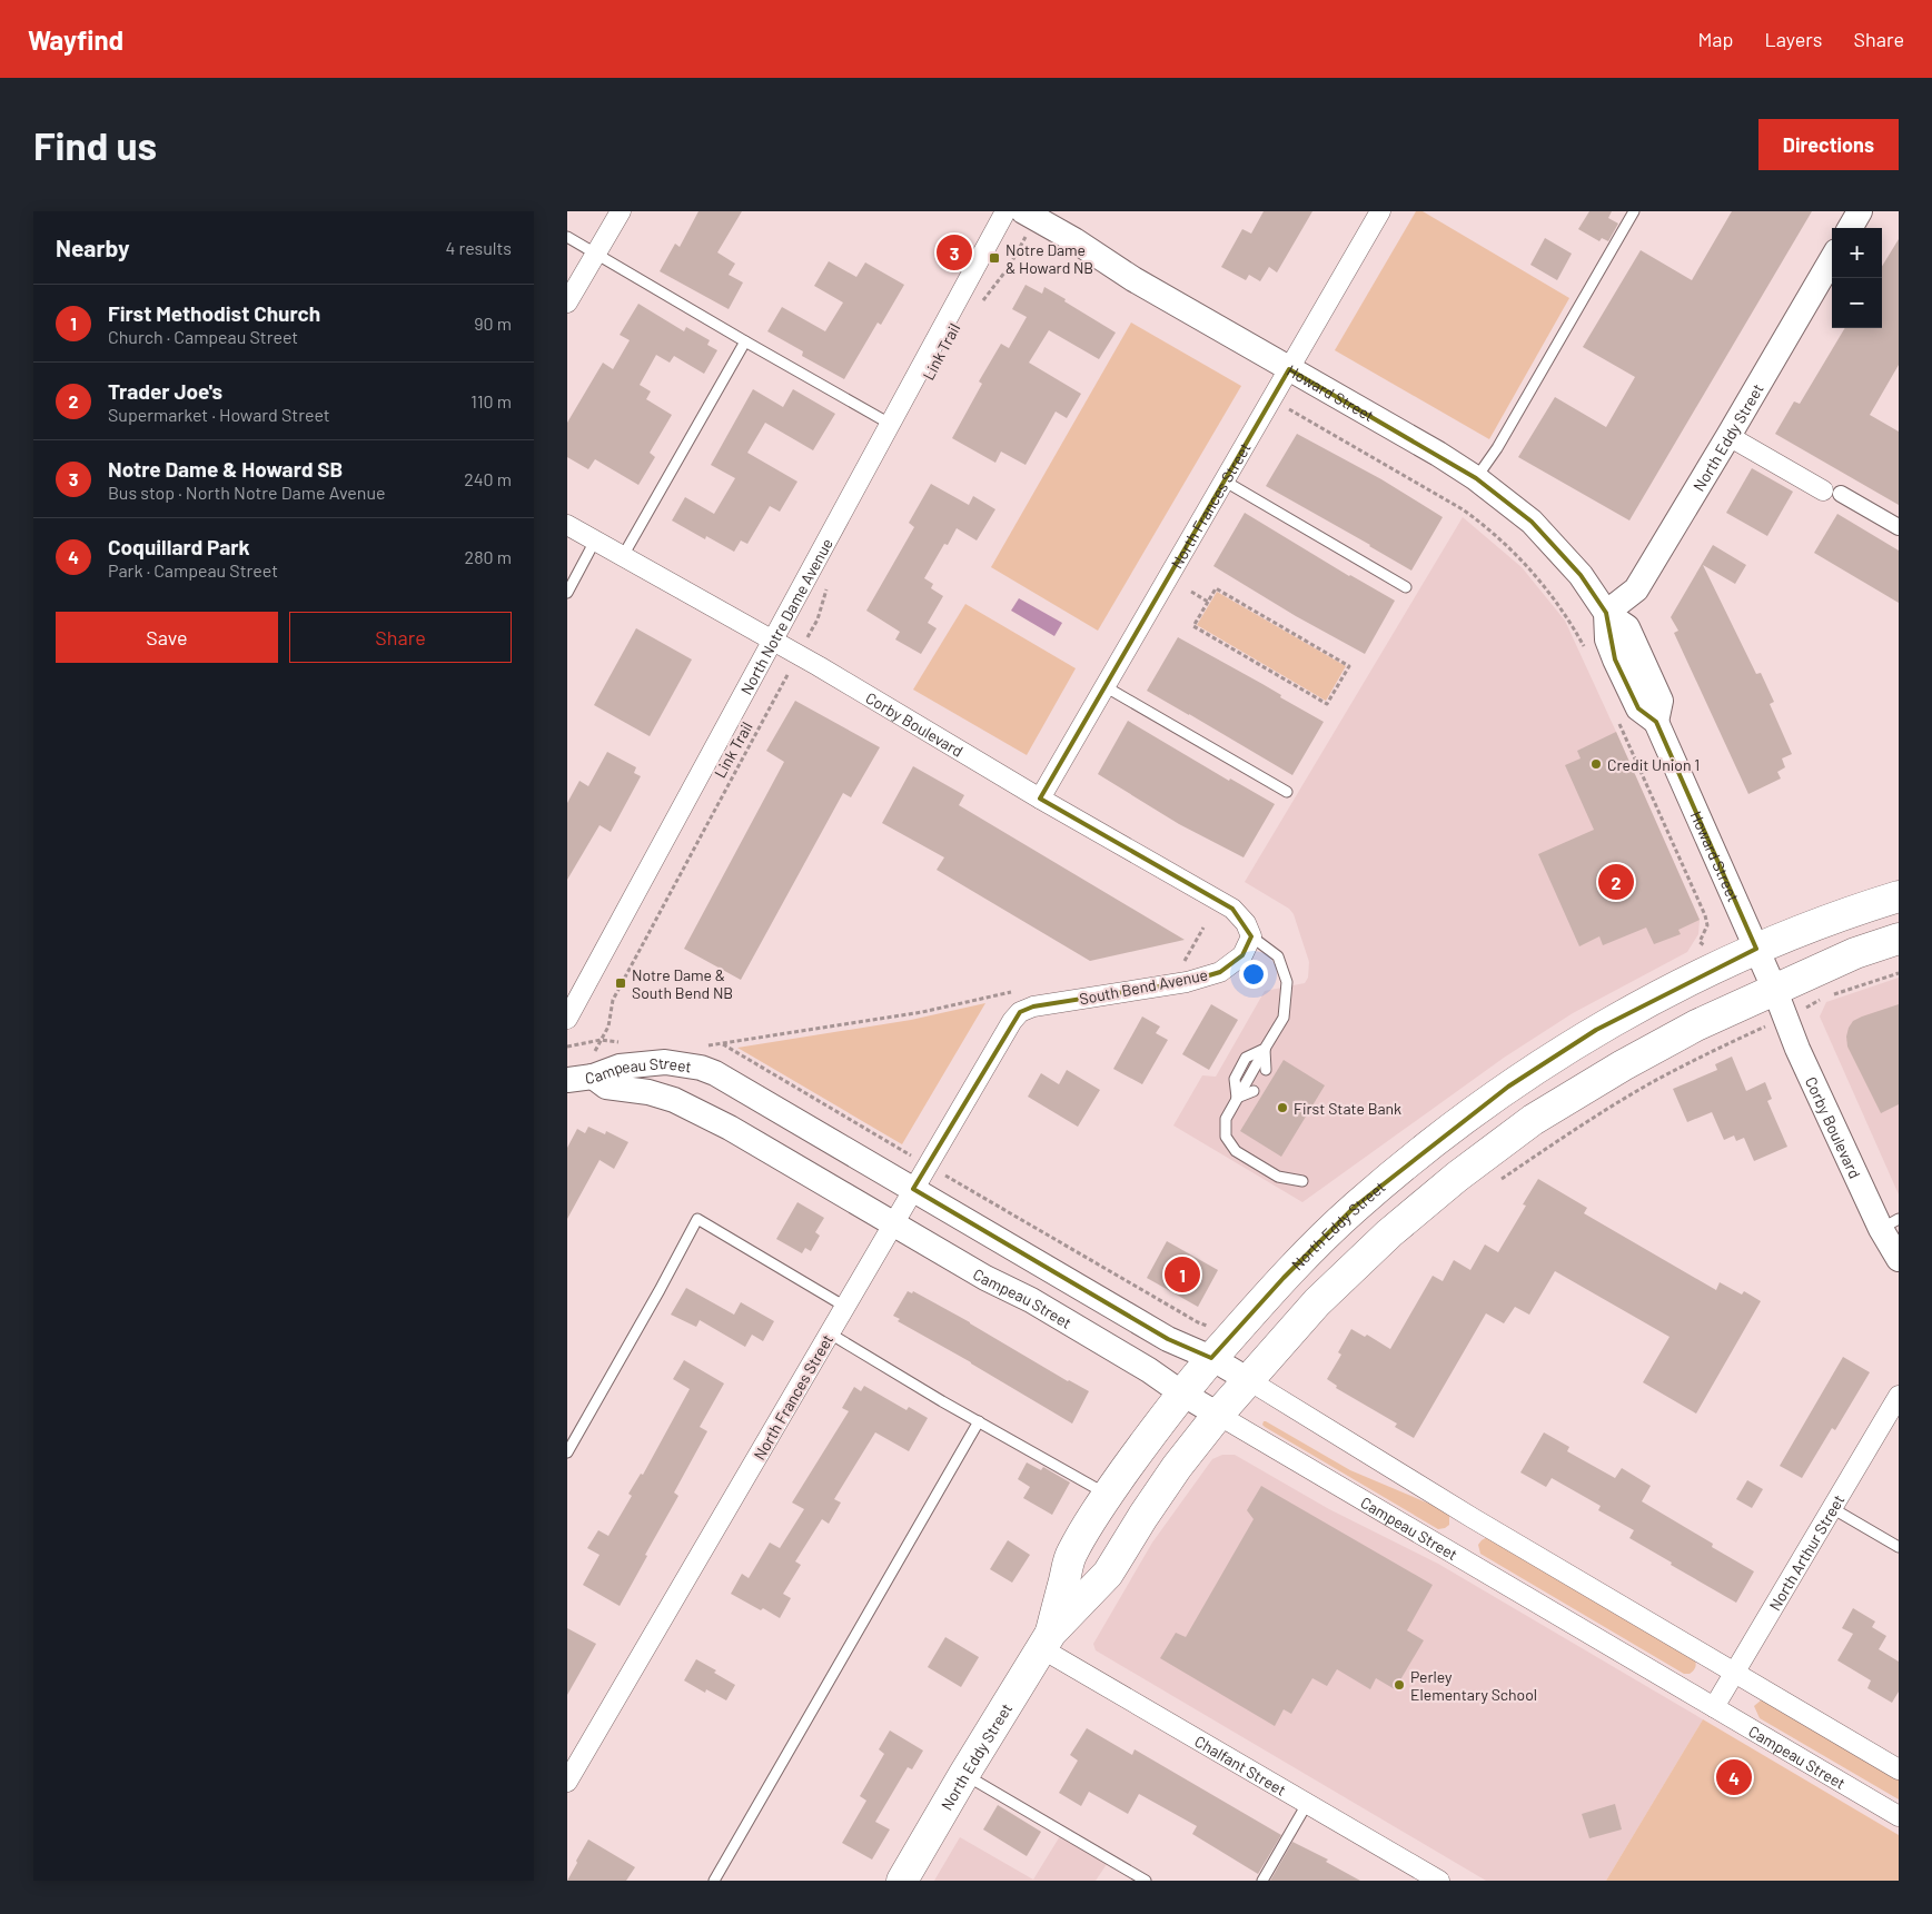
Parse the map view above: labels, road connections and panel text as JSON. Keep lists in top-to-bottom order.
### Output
{
  "streets": {
    "main road": ["North Eddy Street"],
    "street": [
      "Howard Street",
      "North Frances Street",
      "North Notre Dame Avenue",
      "Corby Boulevard",
      "South Bend Avenue",
      "Campeau Street",
      "North Arthur Street",
      "Chalfant Street"
    ],
    "path": ["Link Trail"]
  },
  "crossings": [
    ["Link Trail", "Corby Boulevard"],
    ["Howard Street", "North Eddy Street"],
    ["Howard Street", "North Frances Street"],
    ["Howard Street", "Corby Boulevard"],
    ["North Eddy Street", "Corby Boulevard"],
    ["North Eddy Street", "Campeau Street"],
    ["North Eddy Street", "Chalfant Street"],
    ["North Frances Street", "Corby Boulevard"],
    ["North Frances Street", "South Bend Avenue"],
    ["North Frances Street", "Campeau Street"],
    ["North Notre Dame Avenue", "Corby Boulevard"],
    ["Corby Boulevard", "South Bend Avenue"],
    ["Campeau Street", "North Arthur Street"]
  ],
  "places": {
    "transit": ["Notre Dame & Howard NB", "Notre Dame & South Bend NB"],
    "other": ["Credit Union 1", "First State Bank", "Perley Elementary School"]
  },
  "page": {
    "header": "Wayfind",
    "nav": ["Map", "Layers", "Share"],
    "buttons": [
      "Directions",
      ["Save", "Share"]
    ],
    "title": "Find us",
    "heading": ["Nearby", "4 results"],
    "map_buttons": ["+", "−"],
    "pins": [
      "3",
      "2",
      "1",
      "4"
    ],
    "list": [
      {
        "mark": "1",
        "name": "First Methodist Church",
        "note": "Church · Campeau Street",
        "value": "90 m"
      },
      {
        "mark": "2",
        "name": "Trader Joe's",
        "note": "Supermarket · Howard Street",
        "value": "110 m"
      },
      {
        "mark": "3",
        "name": "Notre Dame & Howard SB",
        "note": "Bus stop · North Notre Dame Avenue",
        "value": "240 m"
      },
      {
        "mark": "4",
        "name": "Coquillard Park",
        "note": "Park · Campeau Street",
        "value": "280 m"
      }
    ]
  }
}
